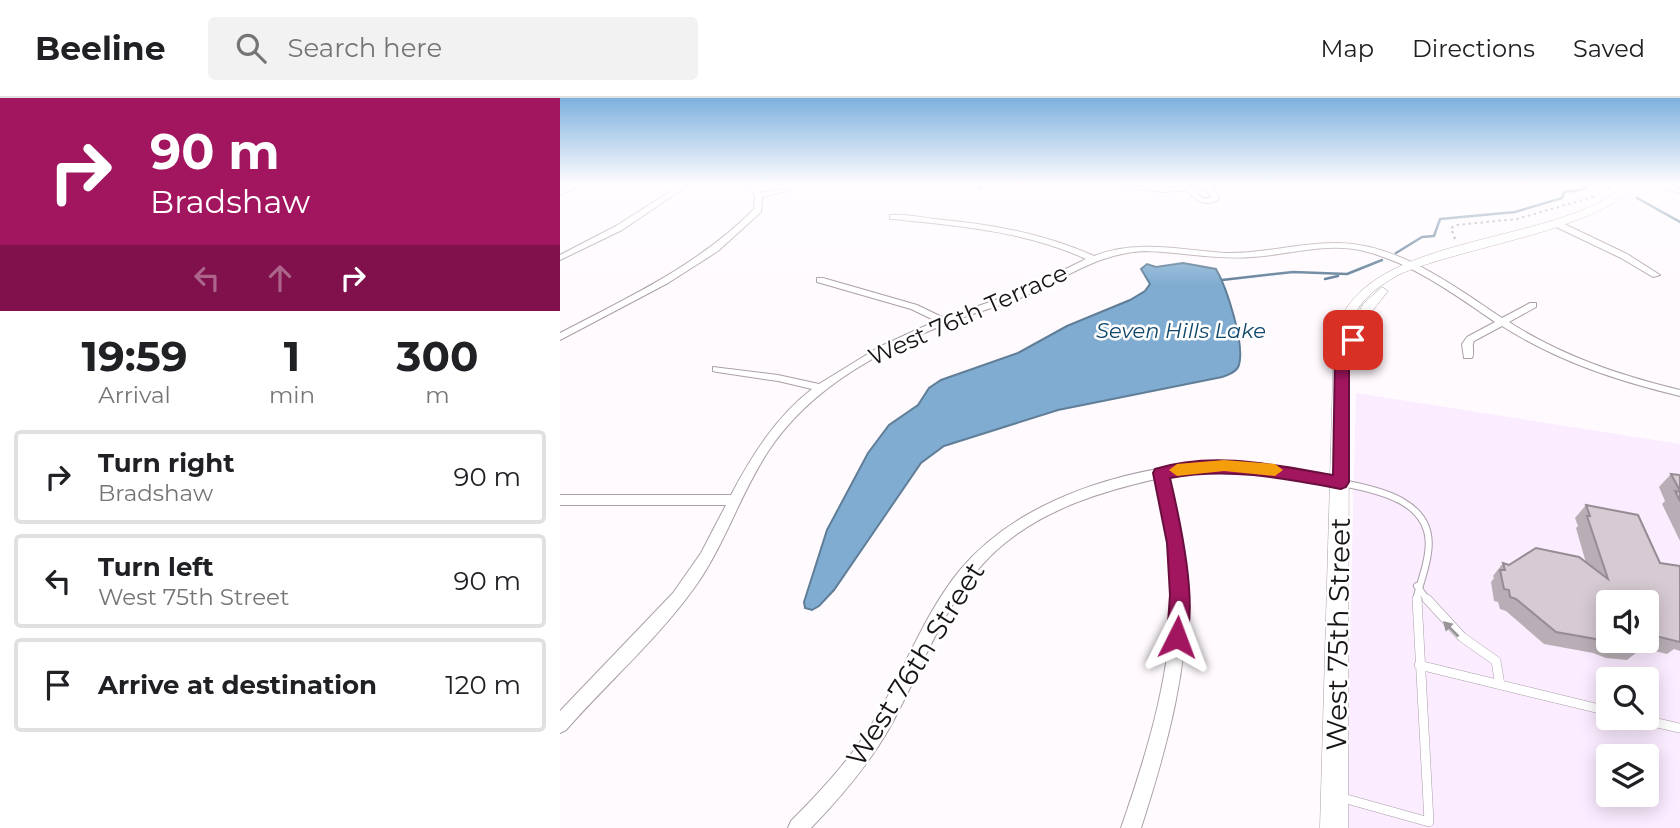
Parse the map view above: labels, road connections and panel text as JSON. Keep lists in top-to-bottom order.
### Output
{
  "streets": {
    "main road": ["West 75th Street"],
    "street": ["West 76th Terrace", "West 76th Street"]
  },
  "crossings": [
    ["West 76th Terrace", "West 75th Street"]
  ],
  "water": ["Seven Hills Lake"],
  "page": {
    "header": "Beeline",
    "search": "Search here",
    "nav": ["Map", "Directions", "Saved"],
    "turn": ["90 m", "Bradshaw"],
    "eta": [
      "19:59",
      "Arrival",
      "1",
      "min",
      "300",
      "m"
    ],
    "list": [
      {
        "name": "Turn right",
        "note": "Bradshaw",
        "value": "90 m"
      },
      {
        "name": "Turn left",
        "note": "West 75th Street",
        "value": "90 m"
      },
      {
        "name": "Arrive at destination",
        "value": "120 m"
      }
    ]
  }
}
